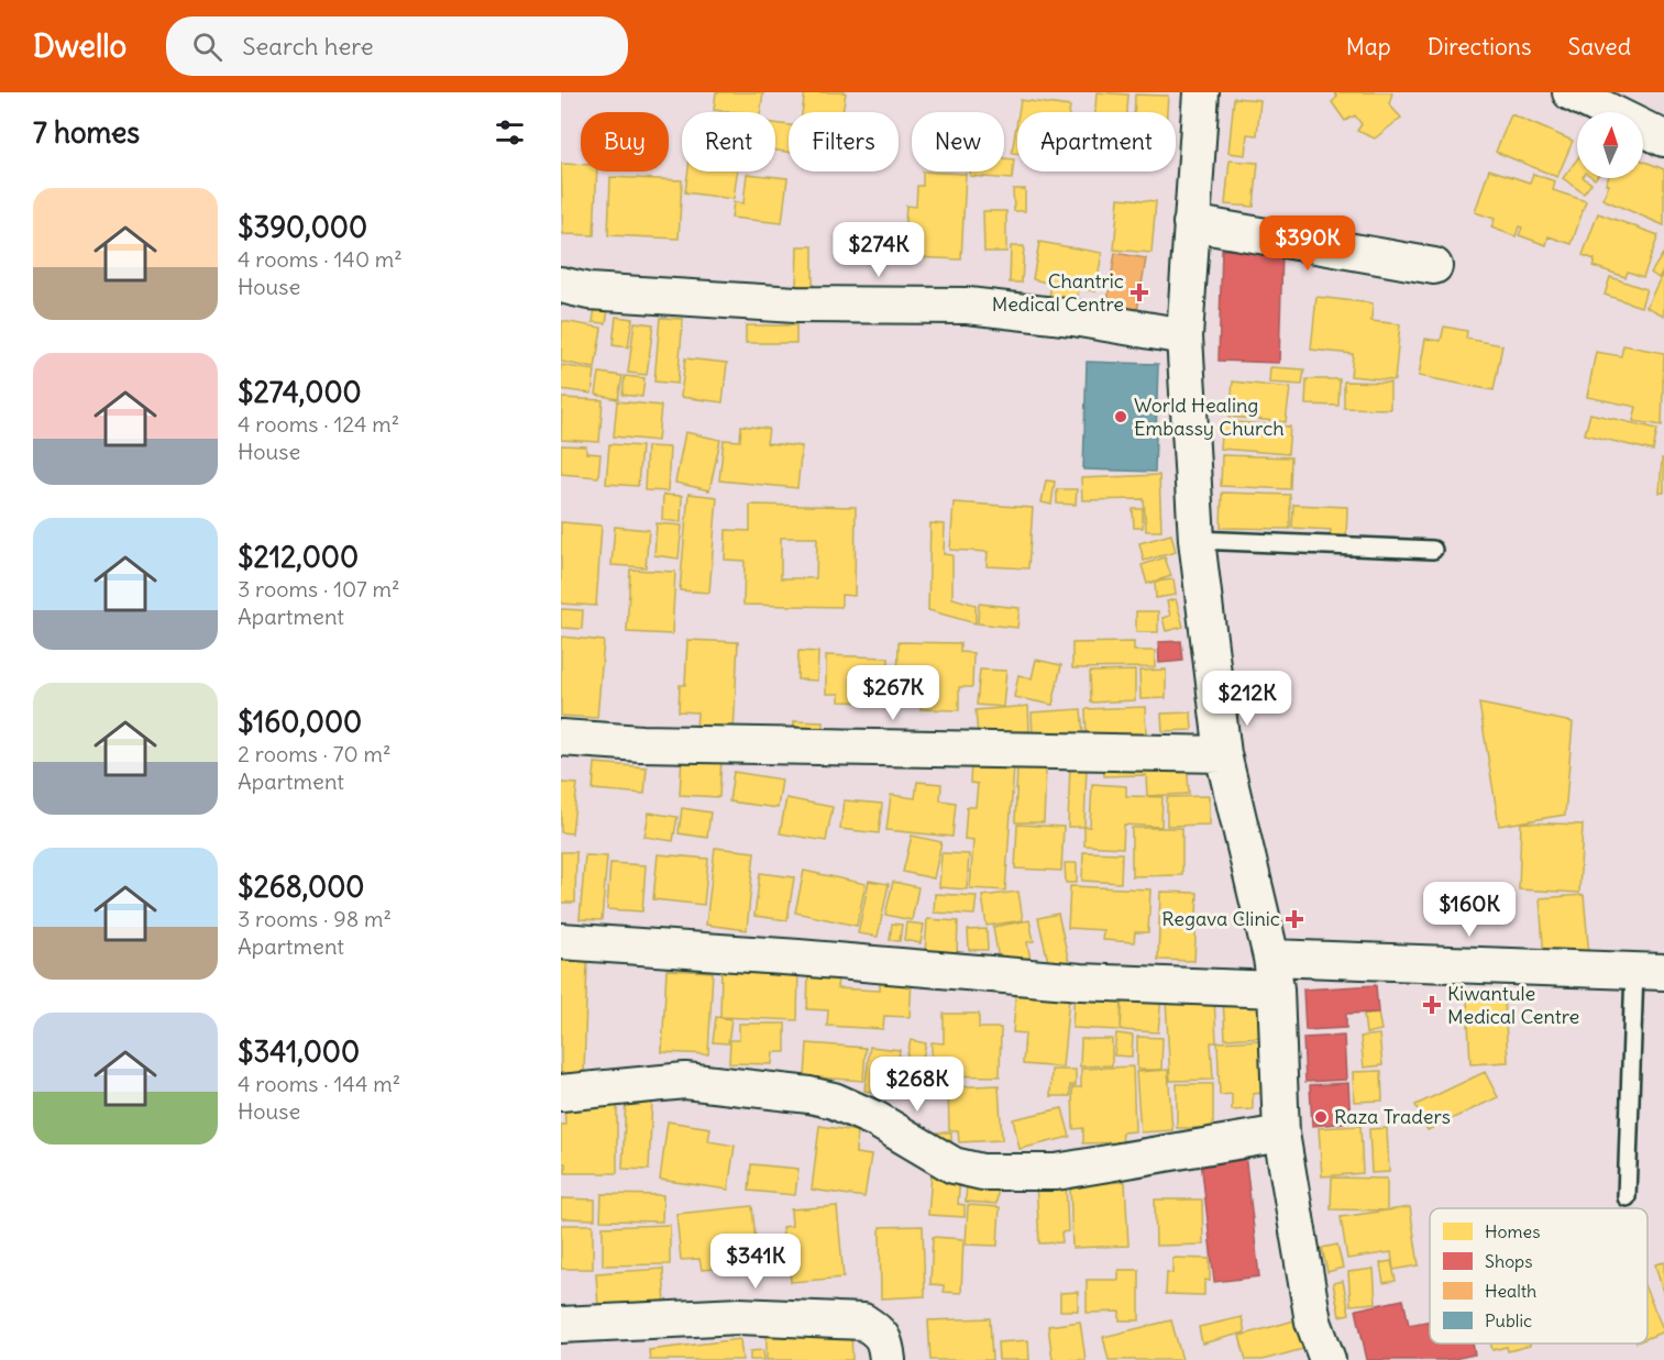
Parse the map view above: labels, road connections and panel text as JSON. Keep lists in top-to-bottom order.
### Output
{
  "places": {
    "health": ["Chantric Medical Centre", "Regava Clinic", "Kiwantule Medical Centre"],
    "other": ["World Healing Embassy Church", "Raza Traders"]
  },
  "legend": [
    "Homes",
    "Shops",
    "Health",
    "Public"
  ],
  "north": "top",
  "page": {
    "header": "Dwello",
    "search": "Search here",
    "nav": ["Map", "Directions", "Saved"],
    "heading": "7 homes",
    "chip": [
      "Buy",
      "Rent",
      "Filters",
      "New",
      "Apartment"
    ],
    "list": [
      {
        "name": "$390,000",
        "note": "4 rooms · 140 m² · House"
      },
      {
        "name": "$274,000",
        "note": "4 rooms · 124 m² · House"
      },
      {
        "name": "$212,000",
        "note": "3 rooms · 107 m² · Apartment"
      },
      {
        "name": "$160,000",
        "note": "2 rooms · 70 m² · Apartment"
      },
      {
        "name": "$268,000",
        "note": "3 rooms · 98 m² · Apartment"
      },
      {
        "name": "$341,000",
        "note": "4 rooms · 144 m² · House"
      }
    ],
    "price": [
      "$390K",
      "$274K",
      "$267K",
      "$212K",
      "$160K",
      "$268K",
      "$341K"
    ]
  }
}
